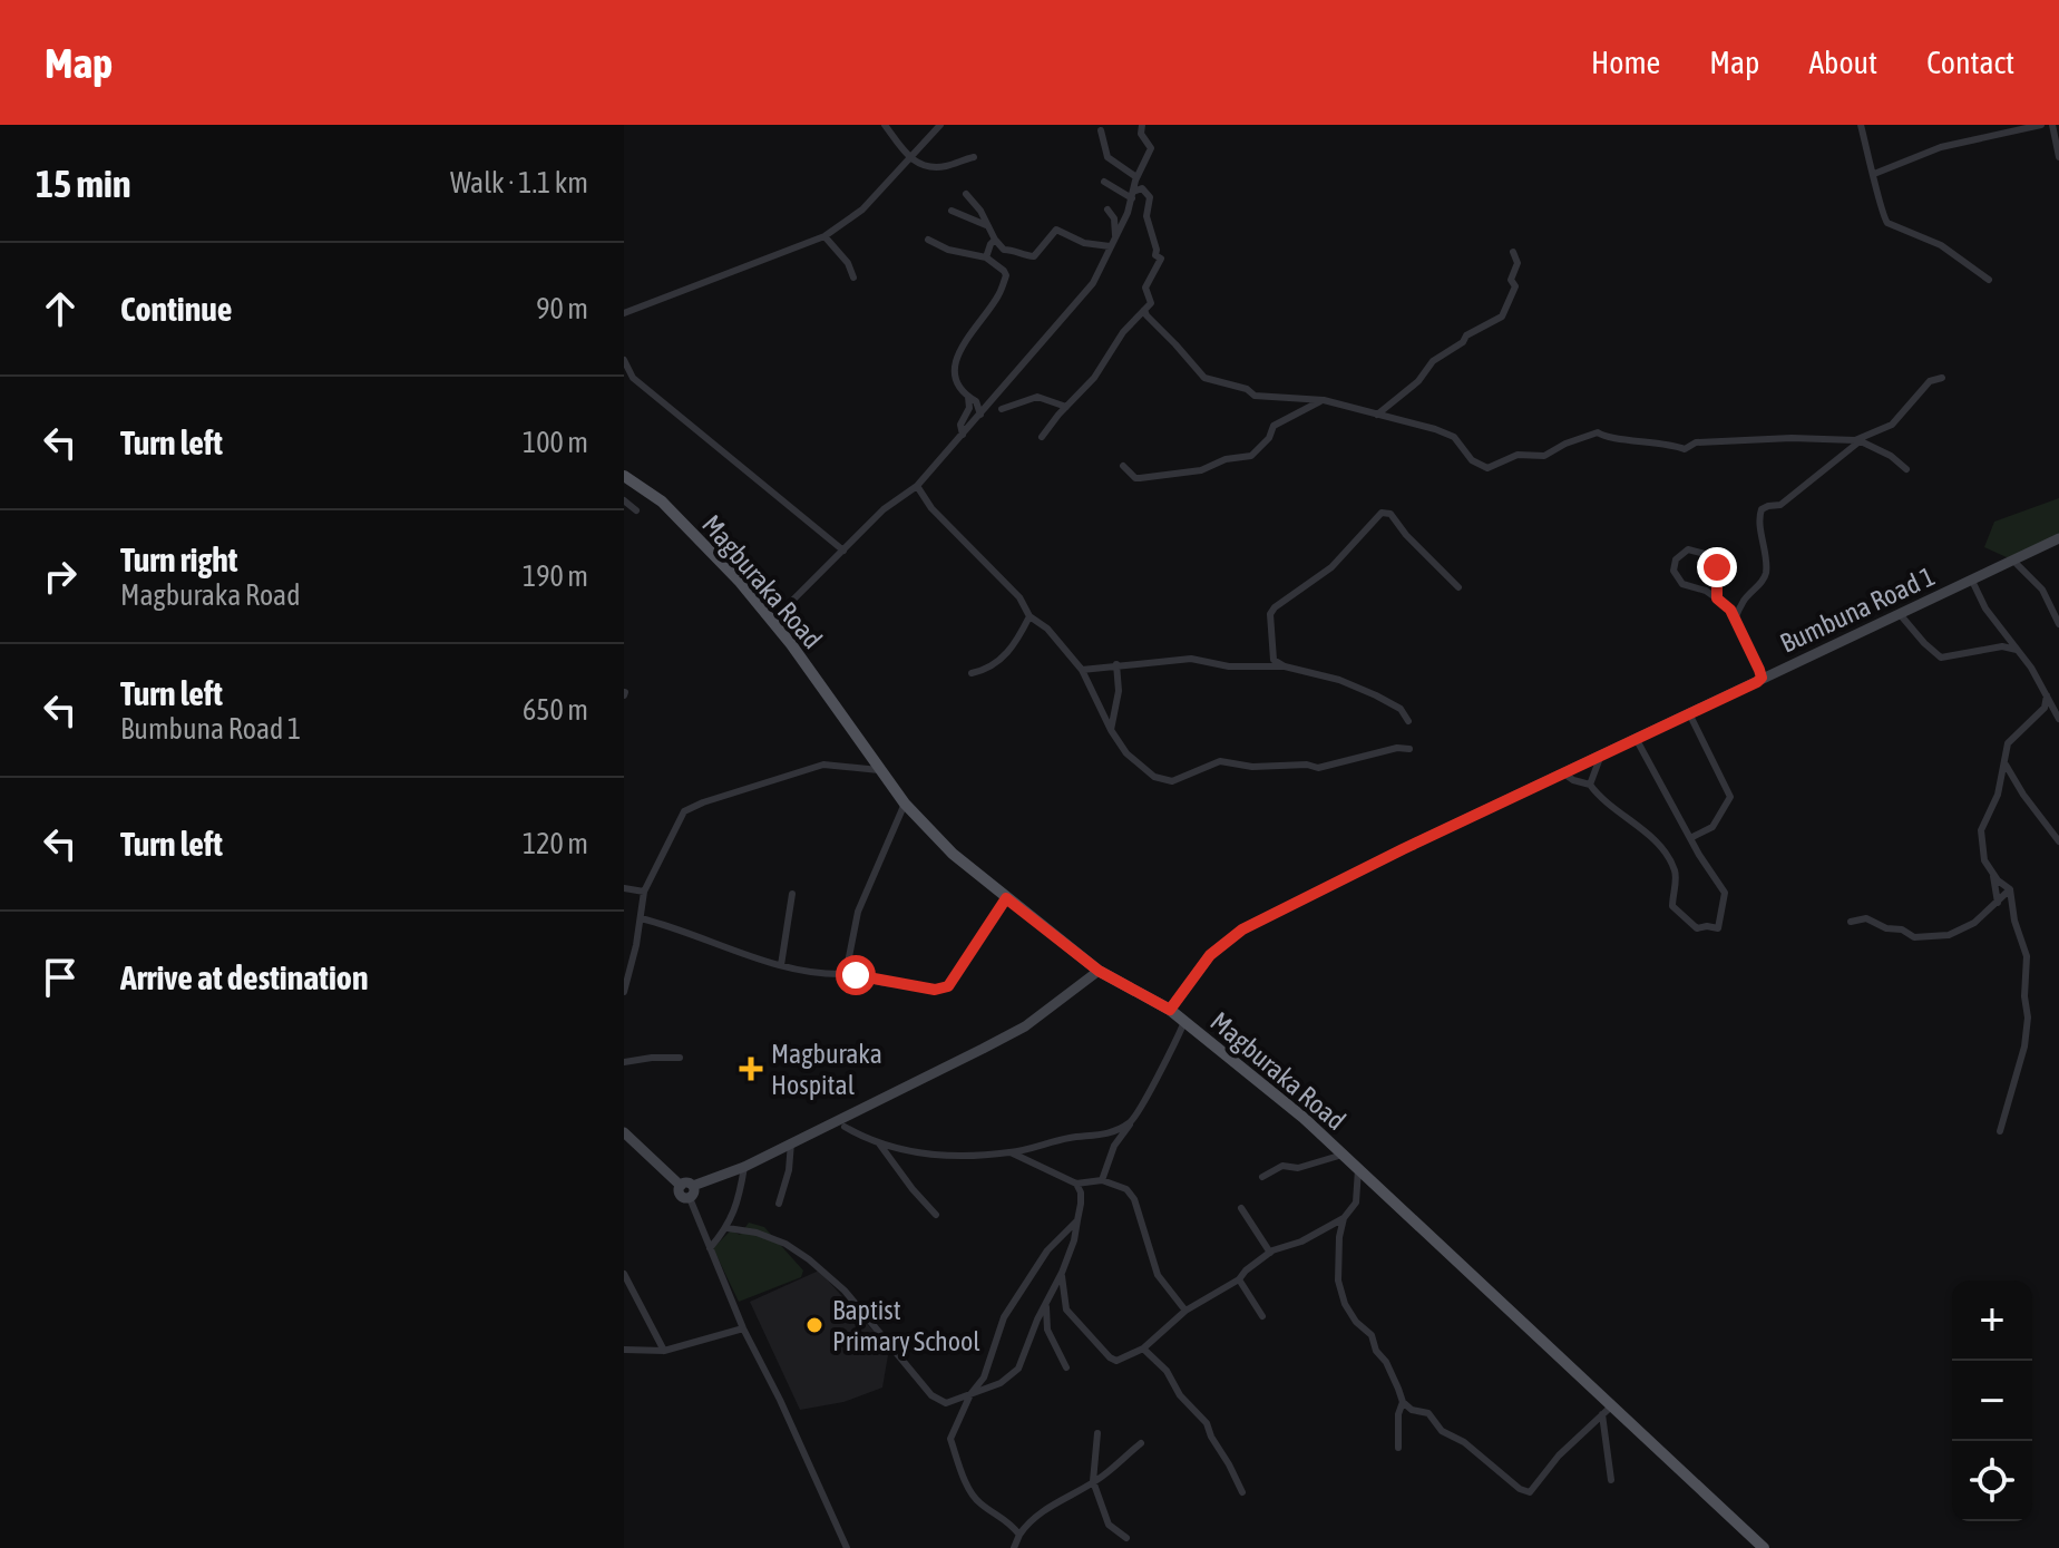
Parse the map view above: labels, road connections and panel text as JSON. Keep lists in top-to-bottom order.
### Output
{
  "streets": {
    "main road": ["Magburaka Road", "Bumbuna Road 1"]
  },
  "crossings": [
    ["Magburaka Road", "Bumbuna Road 1"]
  ],
  "places": {
    "health": ["Magburaka Hospital"],
    "other": ["Baptist Primary School"]
  },
  "page": {
    "header": "Map",
    "nav": [
      "Home",
      "Map",
      "About",
      "Contact"
    ],
    "heading": ["15 min", "Walk · 1.1 km"],
    "list": [
      ["Continue", "90 m"],
      ["Turn left", "100 m"],
      ["Turn right", "Magburaka Road", "190 m"],
      ["Turn left", "Bumbuna Road 1", "650 m"],
      ["Turn left", "120 m"],
      "Arrive at destination"
    ],
    "map_buttons": ["+", "−"]
  }
}
